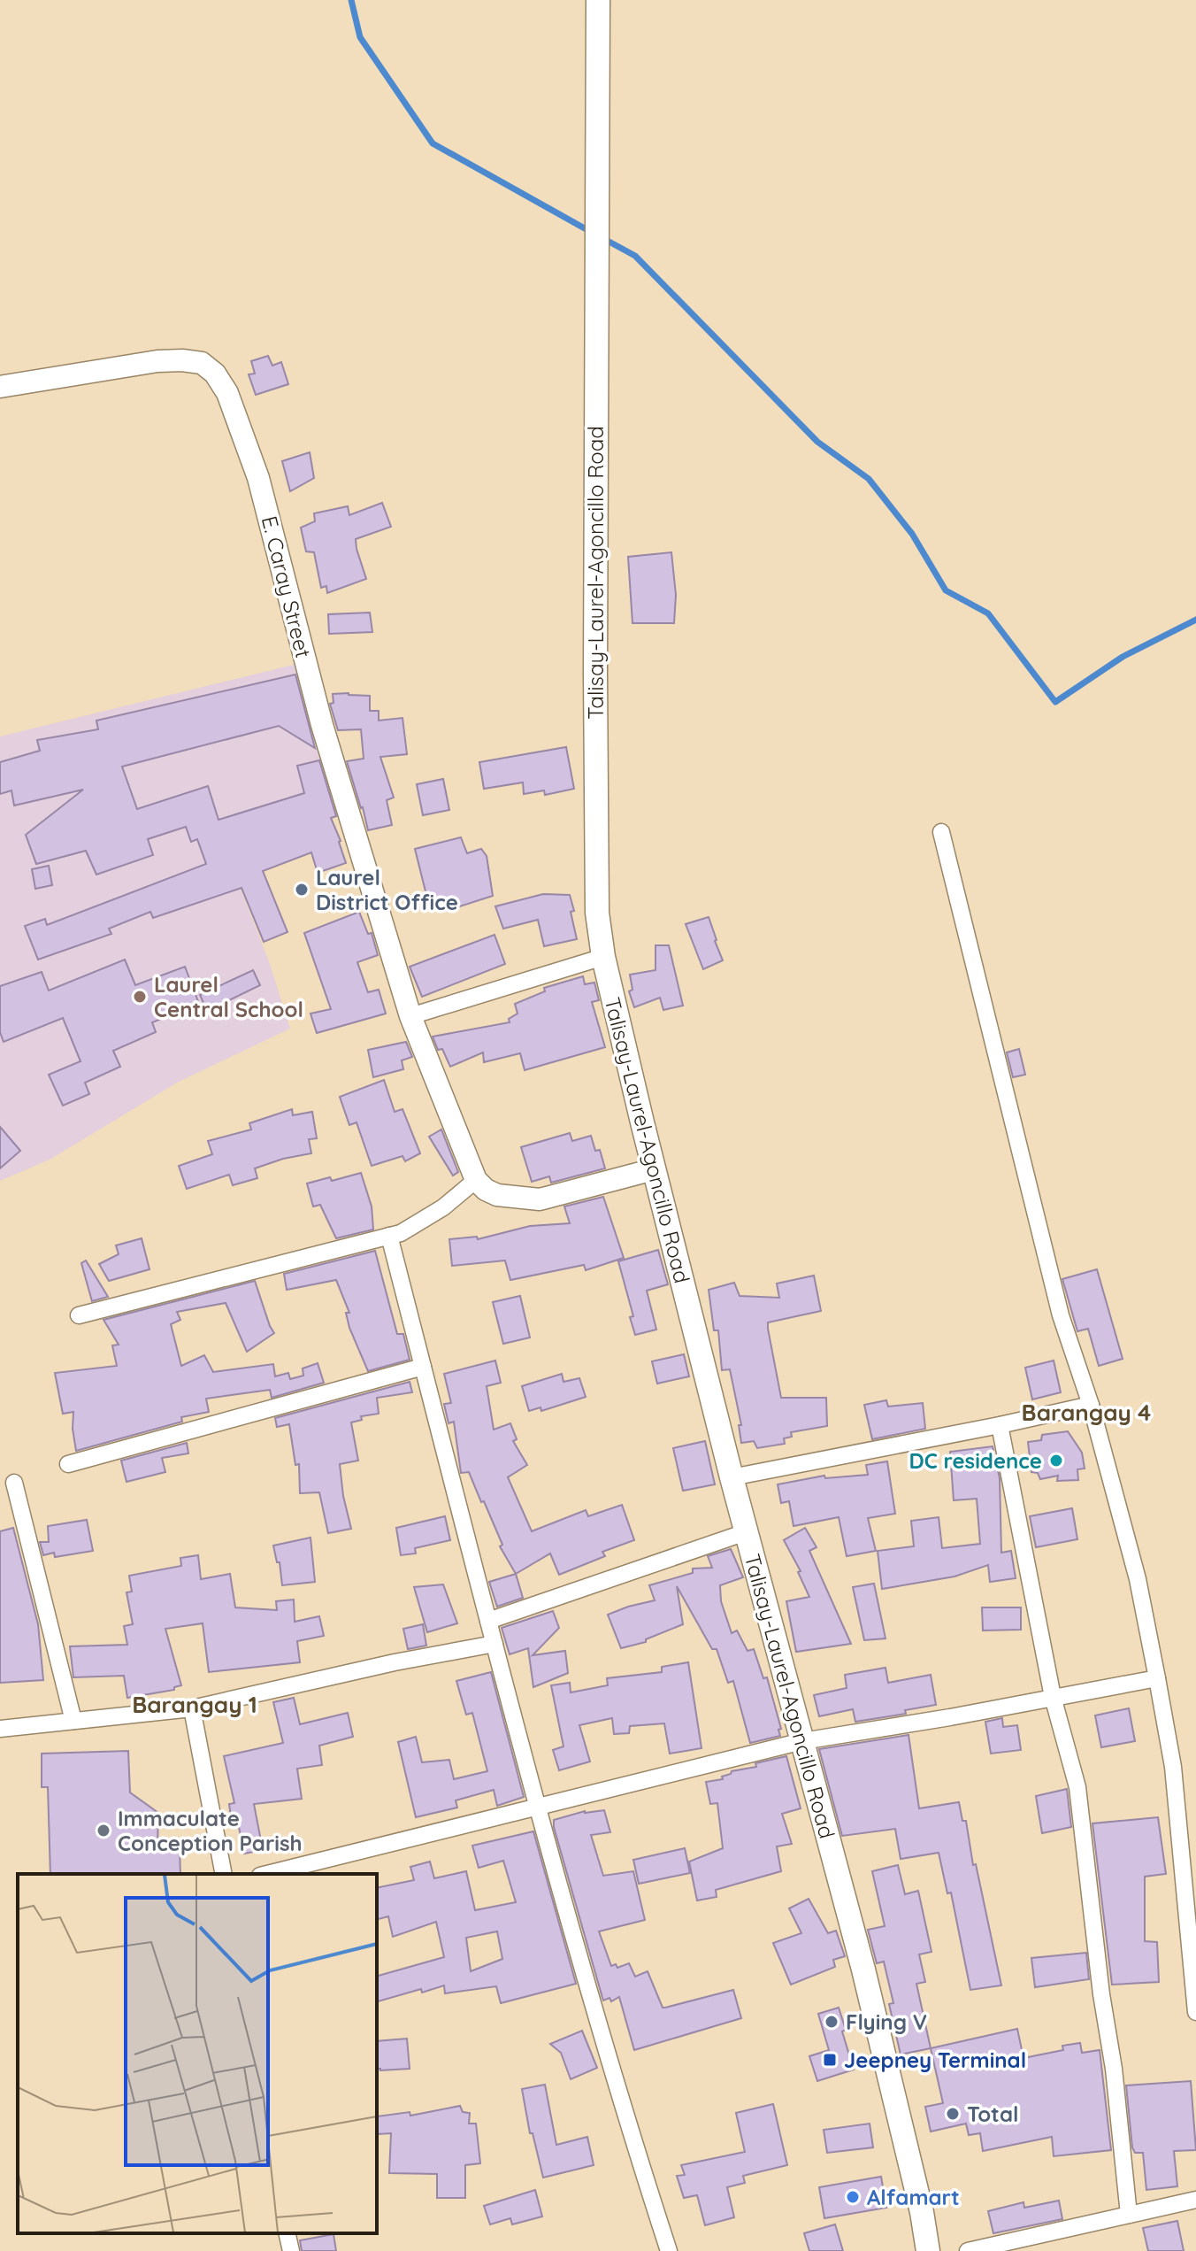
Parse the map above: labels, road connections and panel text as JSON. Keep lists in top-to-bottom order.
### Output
{
  "streets": {
    "main road": ["Talisay-Laurel-Agoncillo Road"],
    "street": ["E. Caray Street"]
  },
  "districts": ["Barangay 4", "Barangay 1"],
  "places": {
    "other": [
      "Laurel District Office",
      "Laurel Central School",
      "DC residence",
      "Immaculate Conception Parish",
      "Flying V",
      "Total",
      "Alfamart"
    ],
    "transit": ["Jeepney Terminal"]
  }
}
